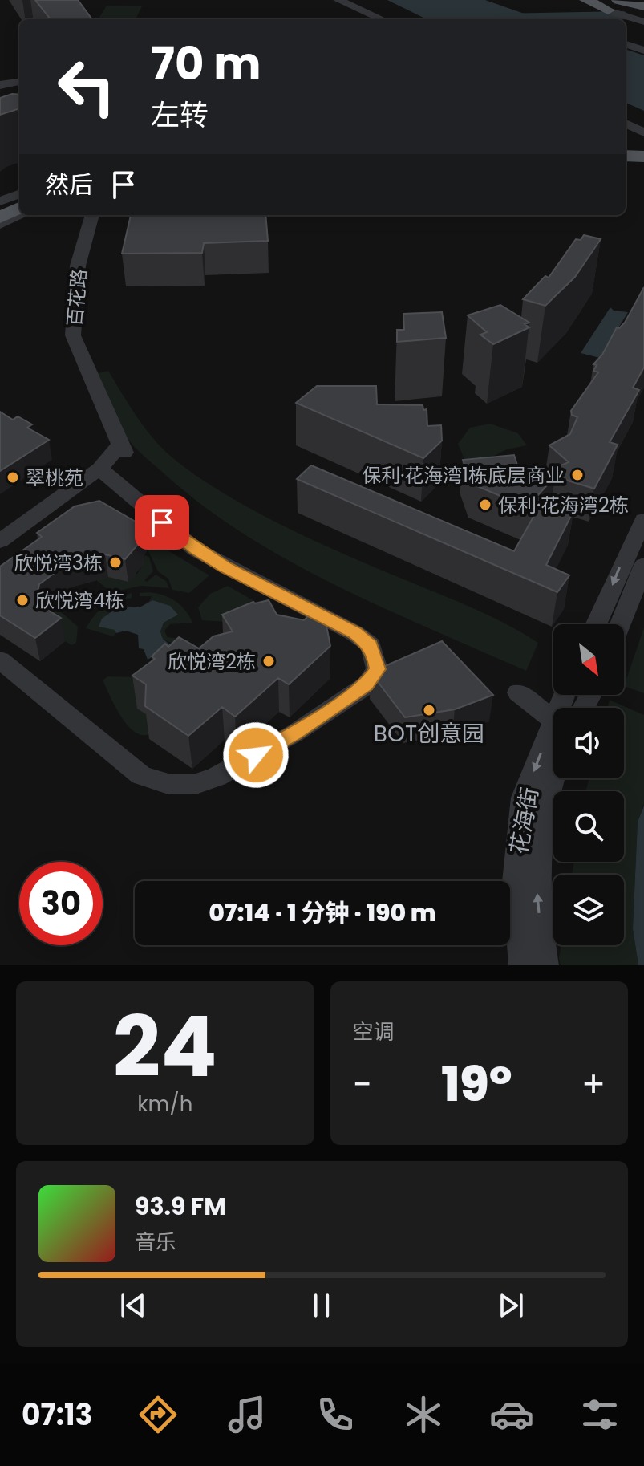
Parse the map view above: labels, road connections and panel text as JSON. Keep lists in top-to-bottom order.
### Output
{
  "streets": {
    "street": ["百花路", "花海街"]
  },
  "places": [
    "保利·花海湾1栋底层商业",
    "翠桃苑",
    "保利·花海湾2栋",
    "欣悦湾3栋",
    "欣悦湾4栋",
    "欣悦湾2栋",
    "BOT创意园"
  ],
  "north": "bottom right",
  "page": {
    "turn": ["70 m", "左转"],
    "then": "然后",
    "limit": "30",
    "trip": "07:14 · 1 分钟 · 190 m",
    "tile": [
      ["24", "km/h"],
      "空调"
    ],
    "heat": ["−", "19°", "+"],
    "song": ["93.9 FM", "音乐"],
    "tabs": "07:13"
  }
}
